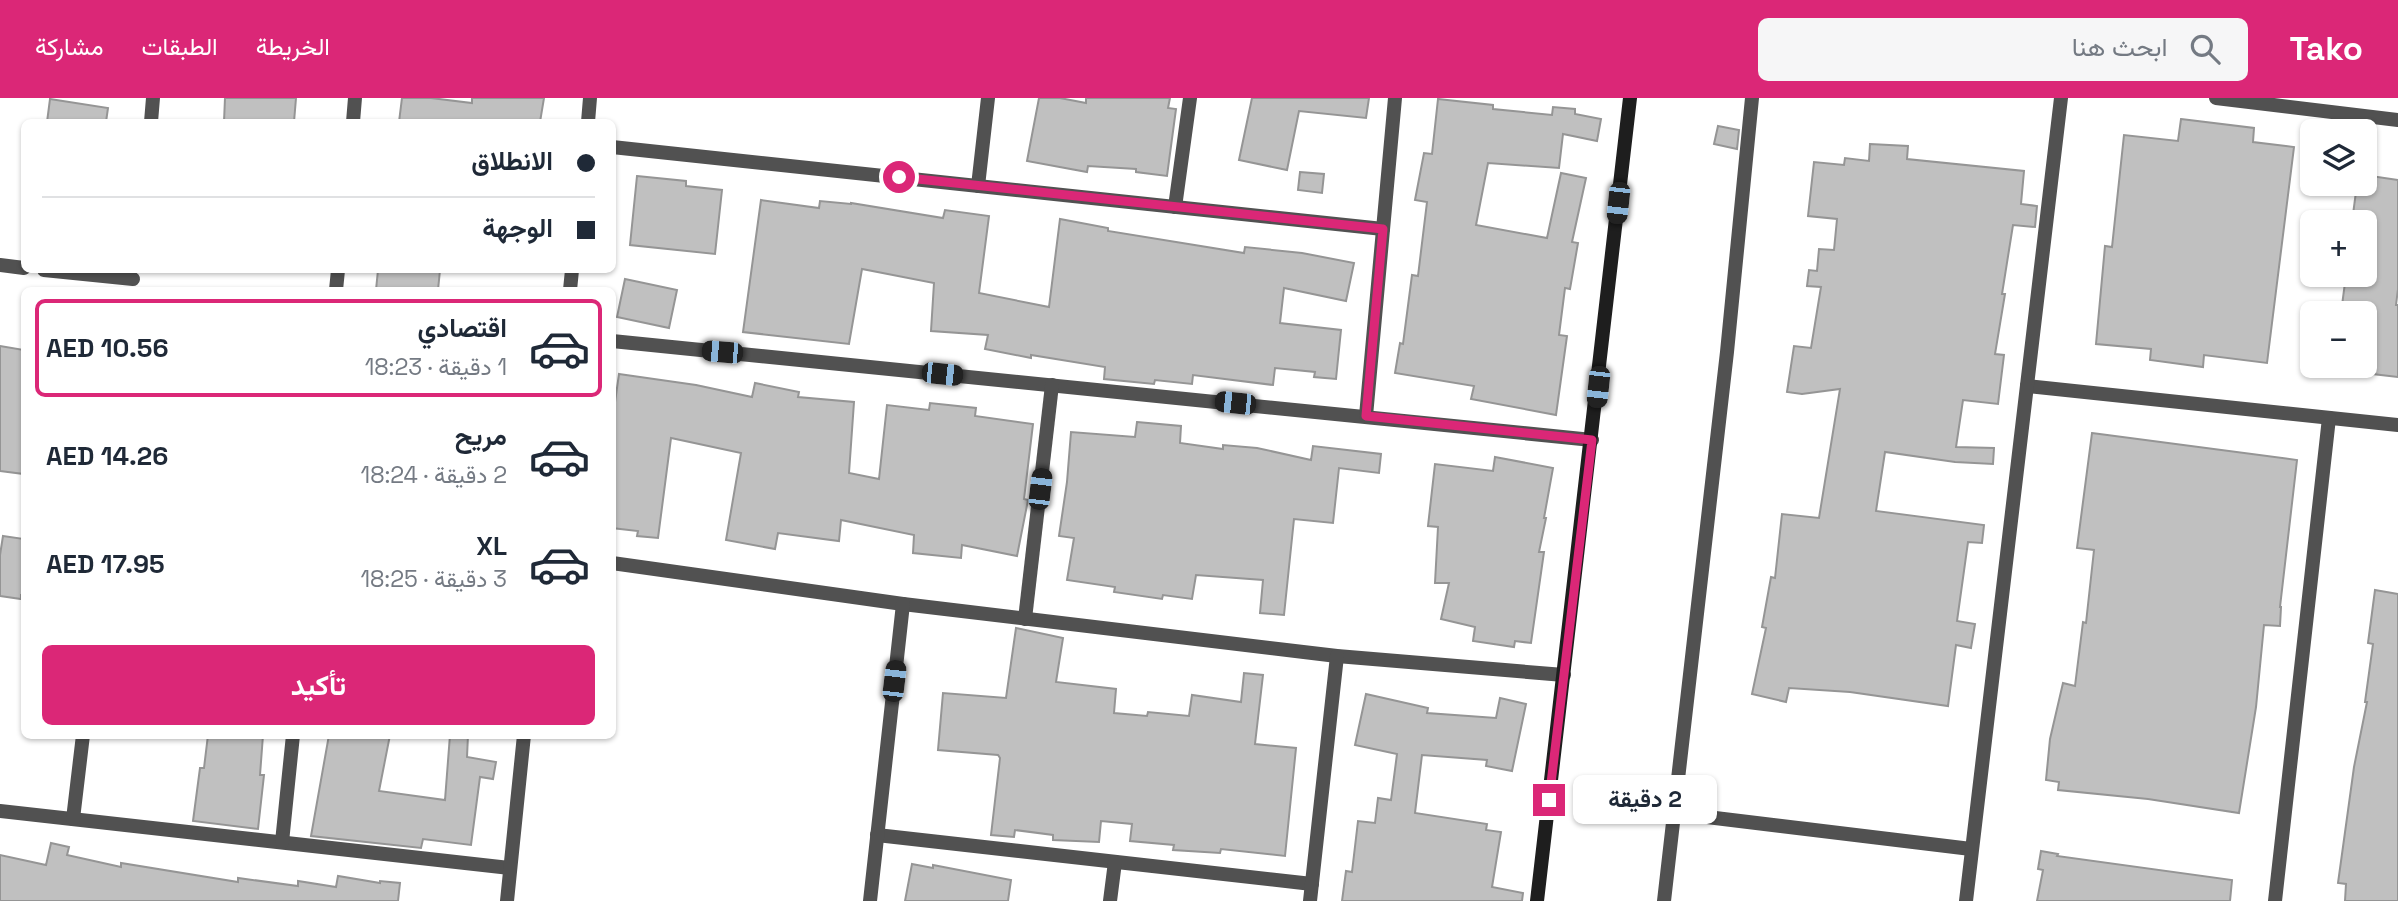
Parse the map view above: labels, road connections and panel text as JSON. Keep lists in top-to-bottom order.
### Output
{
  "page": {
    "header": "Tako",
    "search": "ابحث هنا",
    "nav": ["الخريطة", "الطبقات", "مشاركة"],
    "map_buttons": ["+", "−"],
    "banner": ["الانطلاق", "الوجهة"],
    "list": [
      {
        "name": "اقتصادي",
        "note": "1 دقيقة · 18:23",
        "value": "AED 10.56"
      },
      {
        "name": "مريح",
        "note": "2 دقيقة · 18:24",
        "value": "AED 14.26"
      },
      {
        "name": "XL",
        "note": "3 دقيقة · 18:25",
        "value": "AED 17.95"
      }
    ],
    "buttons": "تأكيد",
    "bubble": "2 دقيقة"
  }
}
